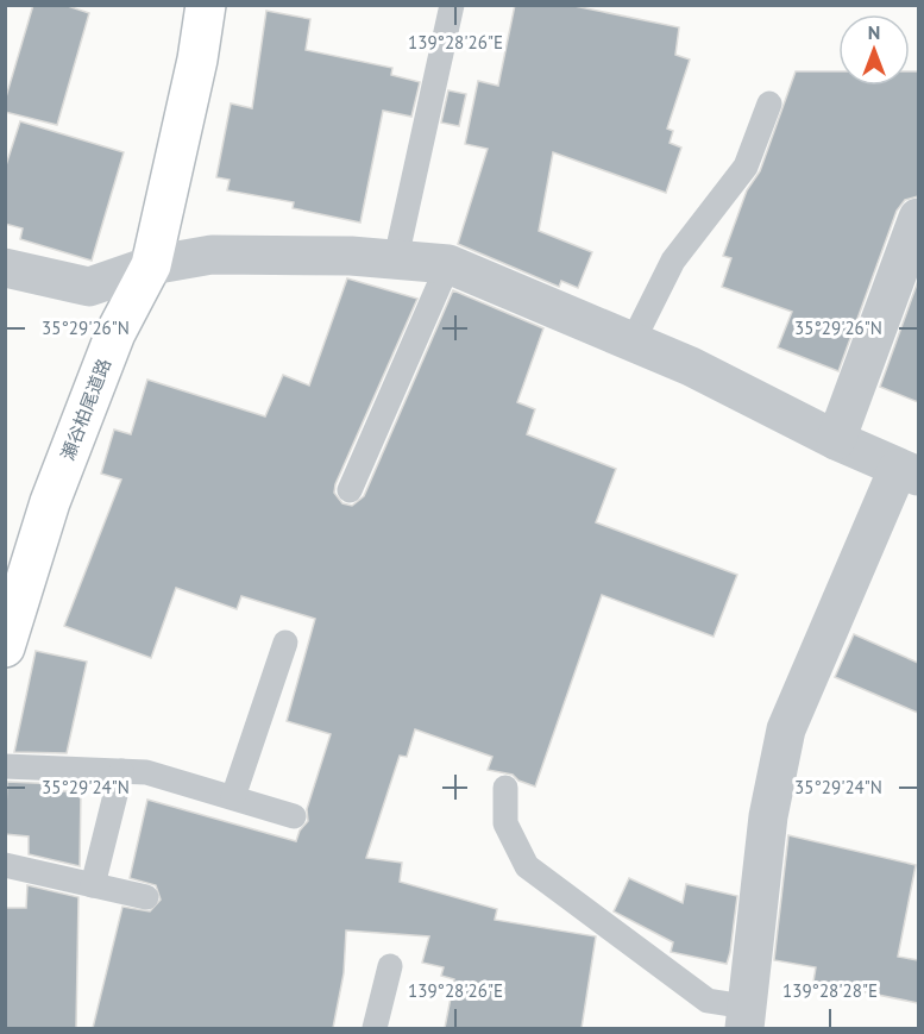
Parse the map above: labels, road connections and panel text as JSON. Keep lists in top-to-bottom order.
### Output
{
  "streets": {
    "main road": ["瀬谷柏尾道路"]
  },
  "north": "top",
  "coordinates": [
    "139°28'26\"E",
    "35°29'26\"N",
    "35°29'24\"N",
    "139°28'28\"E"
  ]
}
